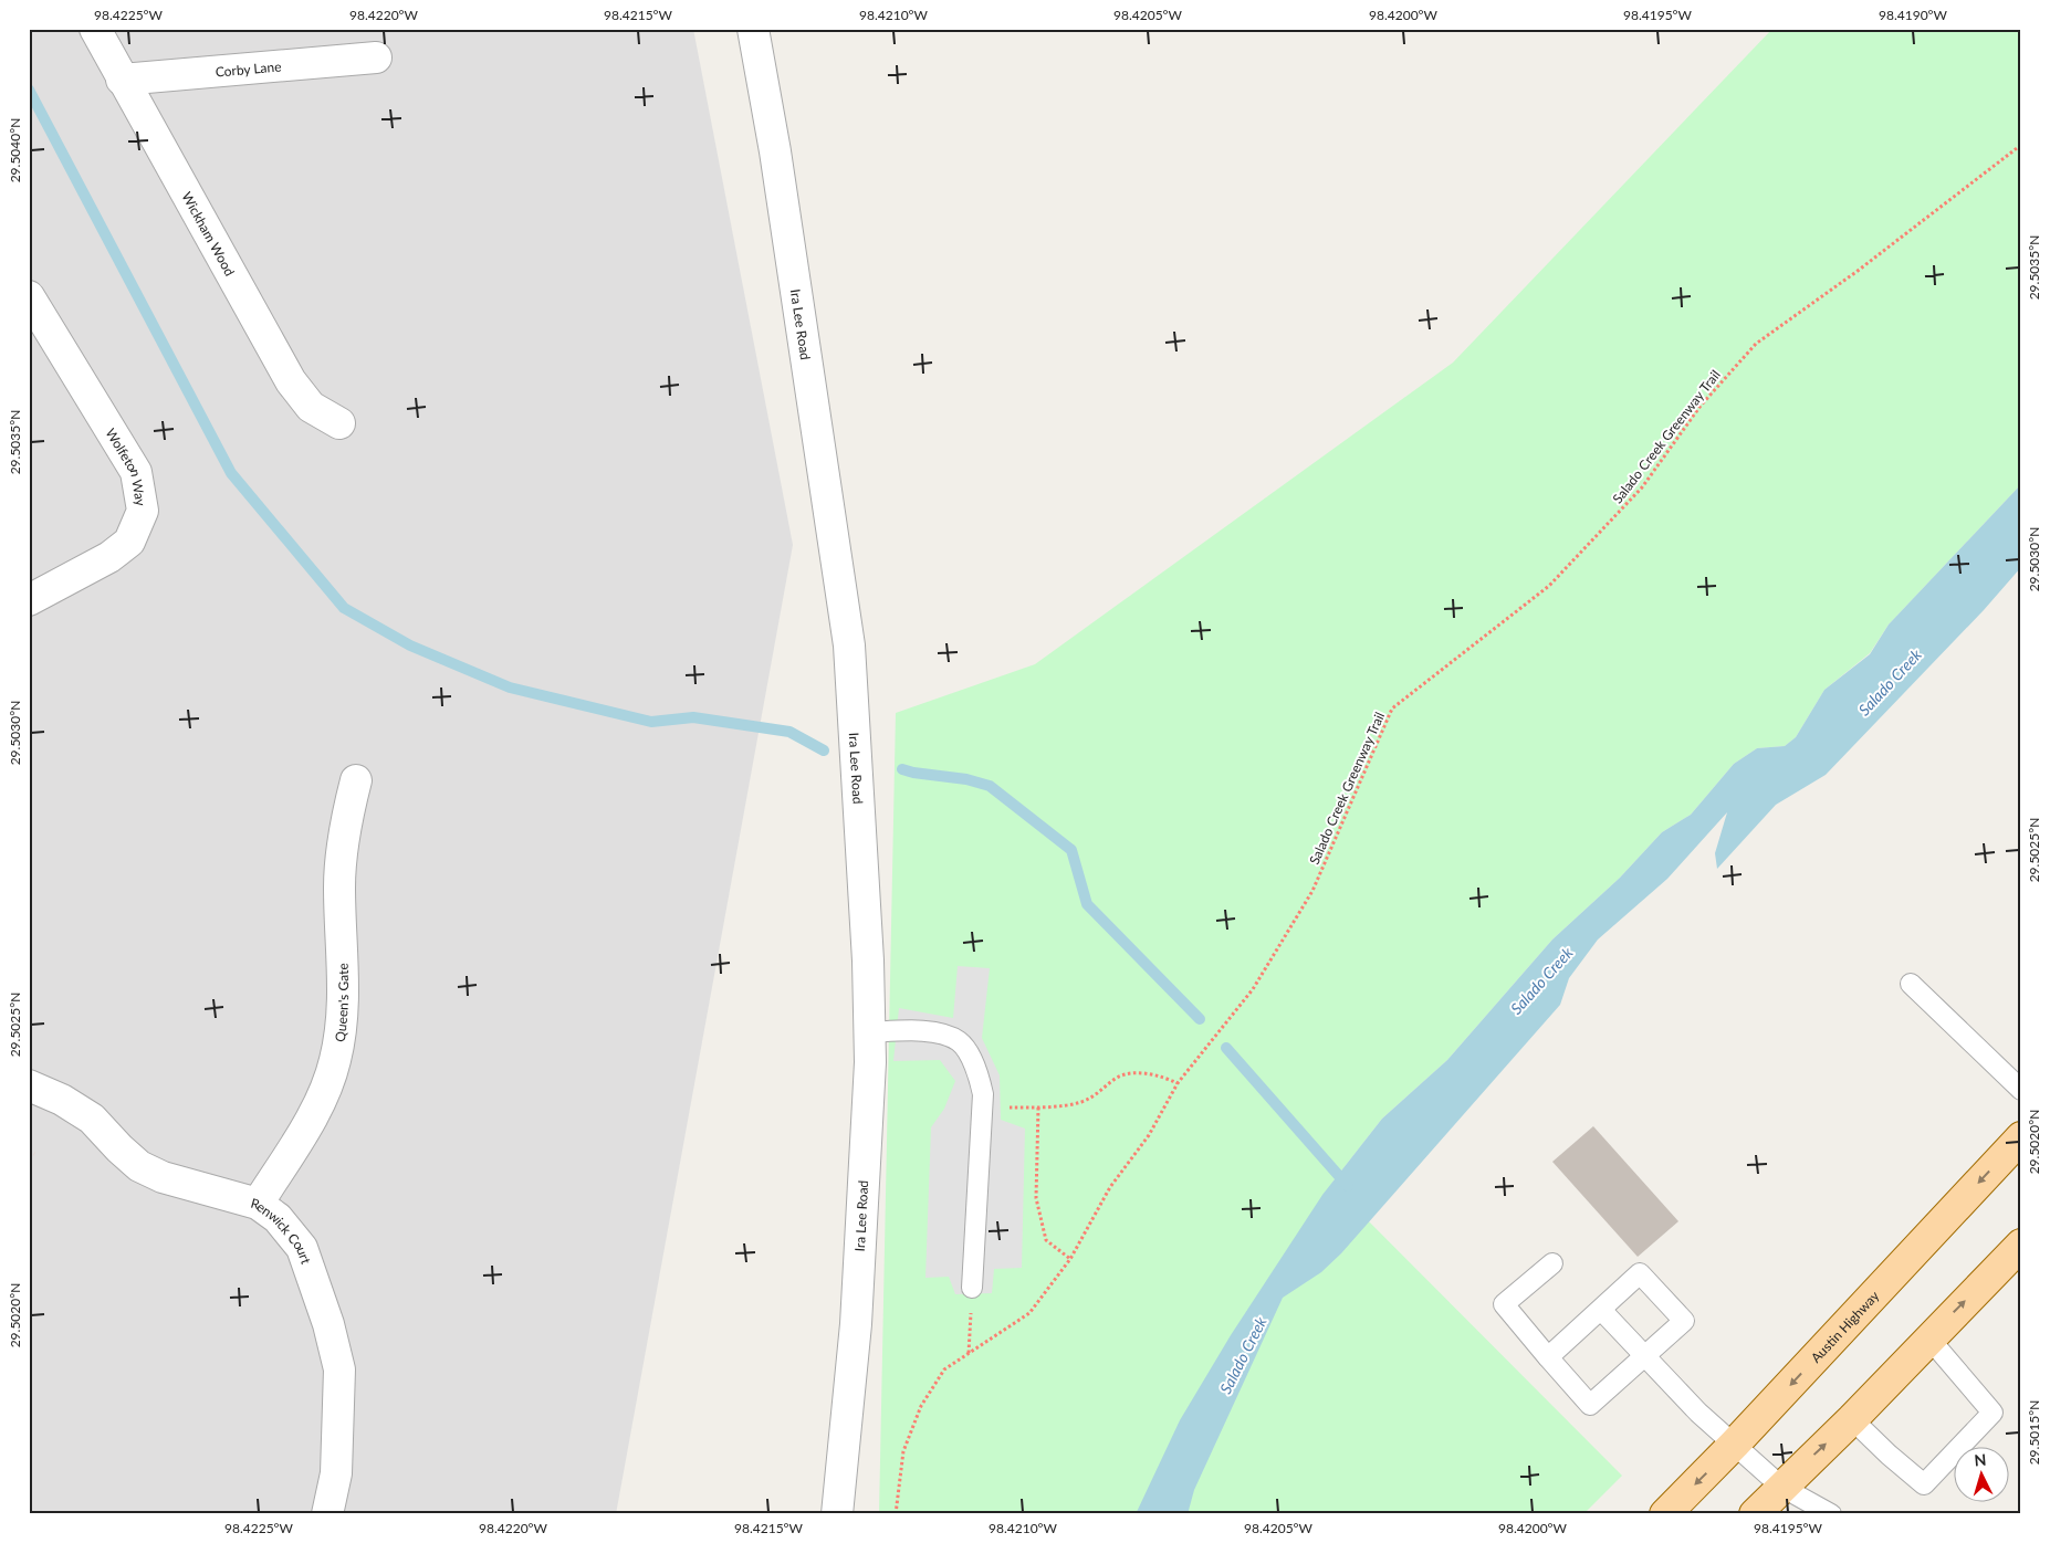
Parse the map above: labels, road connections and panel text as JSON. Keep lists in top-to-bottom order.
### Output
{
  "streets": {
    "main road": ["Austin Highway"],
    "street": [
      "Corby Lane",
      "Wickham Wood",
      "Ira Lee Road",
      "Wolfeton Way",
      "Queen's Gate",
      "Renwick Court"
    ],
    "path": ["Salado Creek Greenway Trail"]
  },
  "crossings": [
    ["Corby Lane", "Wickham Wood"],
    ["Queen's Gate", "Renwick Court"]
  ],
  "water": ["Salado Creek"],
  "north": "top",
  "coordinates": [
    "98.4225°W",
    "98.4220°W",
    "98.4215°W",
    "98.4210°W",
    "98.4205°W",
    "98.4200°W",
    "98.4195°W",
    "98.4190°W",
    "29.5040°N",
    "29.5035°N",
    "29.5030°N",
    "29.5025°N",
    "29.5020°N",
    "29.5015°N"
  ]
}
